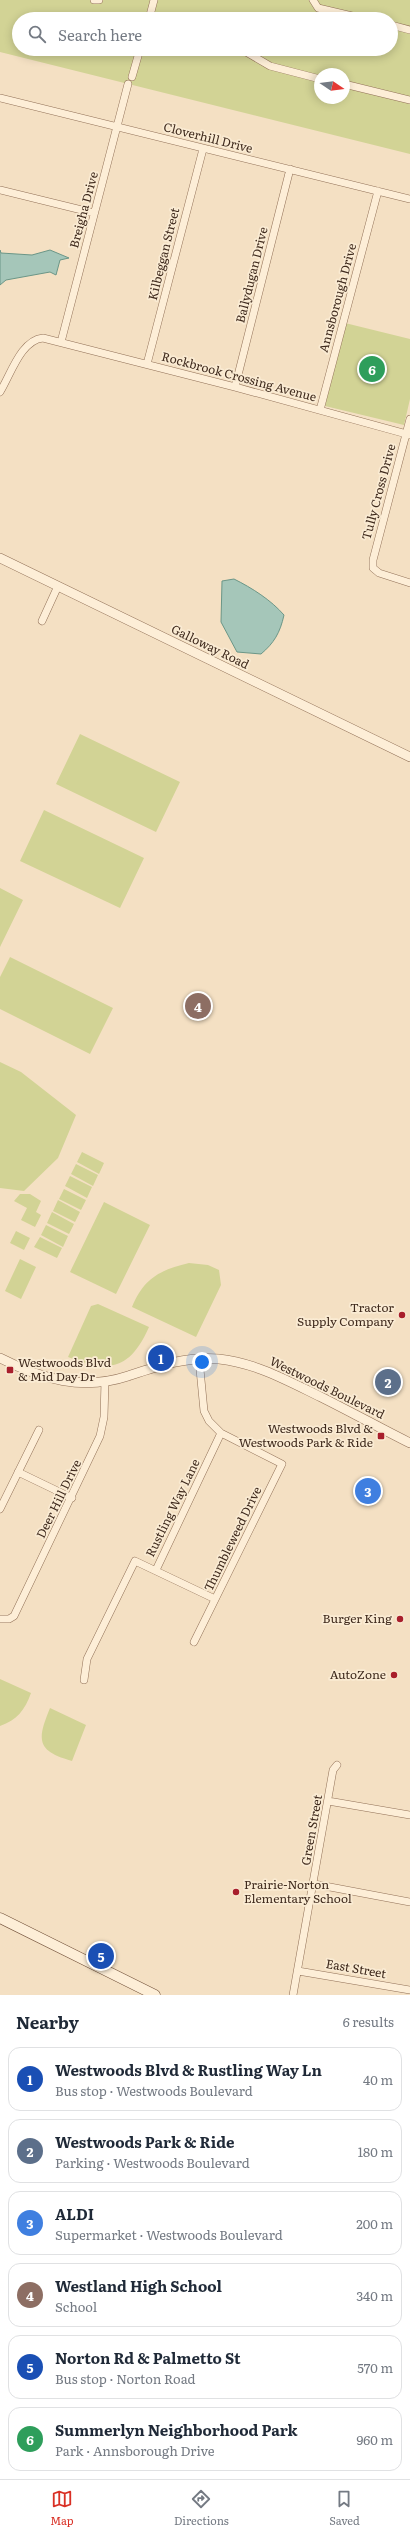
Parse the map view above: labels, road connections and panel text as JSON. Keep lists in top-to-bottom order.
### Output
{
  "streets": {
    "street": [
      "Cloverhill Drive",
      "Breigha Drive",
      "Kilbeggan Street",
      "Ballydugan Drive",
      "Annsborough Drive",
      "Rockbrook Crossing Avenue",
      "Tully Cross Drive",
      "Galloway Road",
      "Westwoods Boulevard",
      "Deer Hill Drive",
      "Rustling Way Lane",
      "Thumbleweed Drive",
      "Green Street",
      "East Street"
    ]
  },
  "crossings": [
    ["Cloverhill Drive", "Breigha Drive"],
    ["Cloverhill Drive", "Kilbeggan Street"],
    ["Cloverhill Drive", "Ballydugan Drive"],
    ["Cloverhill Drive", "Annsborough Drive"],
    ["Breigha Drive", "Rockbrook Crossing Avenue"],
    ["Kilbeggan Street", "Rockbrook Crossing Avenue"],
    ["Ballydugan Drive", "Rockbrook Crossing Avenue"],
    ["Annsborough Drive", "Rockbrook Crossing Avenue"],
    ["Rockbrook Crossing Avenue", "Tully Cross Drive"],
    ["Westwoods Boulevard", "Deer Hill Drive"],
    ["Rustling Way Lane", "Thumbleweed Drive"],
    ["Green Street", "East Street"]
  ],
  "places": {
    "other": [
      "Tractor Supply Company",
      "Burger King",
      "AutoZone",
      "Prairie-Norton Elementary School"
    ],
    "transit": ["Westwoods Blvd & Mid Day Dr", "Westwoods Blvd & Westwoods Park & Ride"]
  },
  "north": "right",
  "page": {
    "search": "Search here",
    "pins": [
      "6",
      "4",
      "1",
      "2",
      "3",
      "5"
    ],
    "heading": ["Nearby", "6 results"],
    "list": [
      {
        "mark": "1",
        "name": "Westwoods Blvd & Rustling Way Ln",
        "note": "Bus stop · Westwoods Boulevard",
        "value": "40 m"
      },
      {
        "mark": "2",
        "name": "Westwoods Park & Ride",
        "note": "Parking · Westwoods Boulevard",
        "value": "180 m"
      },
      {
        "mark": "3",
        "name": "ALDI",
        "note": "Supermarket · Westwoods Boulevard",
        "value": "200 m"
      },
      {
        "mark": "4",
        "name": "Westland High School",
        "note": "School",
        "value": "340 m"
      },
      {
        "mark": "5",
        "name": "Norton Rd & Palmetto St",
        "note": "Bus stop · Norton Road",
        "value": "570 m"
      },
      {
        "mark": "6",
        "name": "Summerlyn Neighborhood Park",
        "note": "Park · Annsborough Drive",
        "value": "960 m"
      }
    ],
    "nav": ["Map", "Directions", "Saved"]
  }
}
